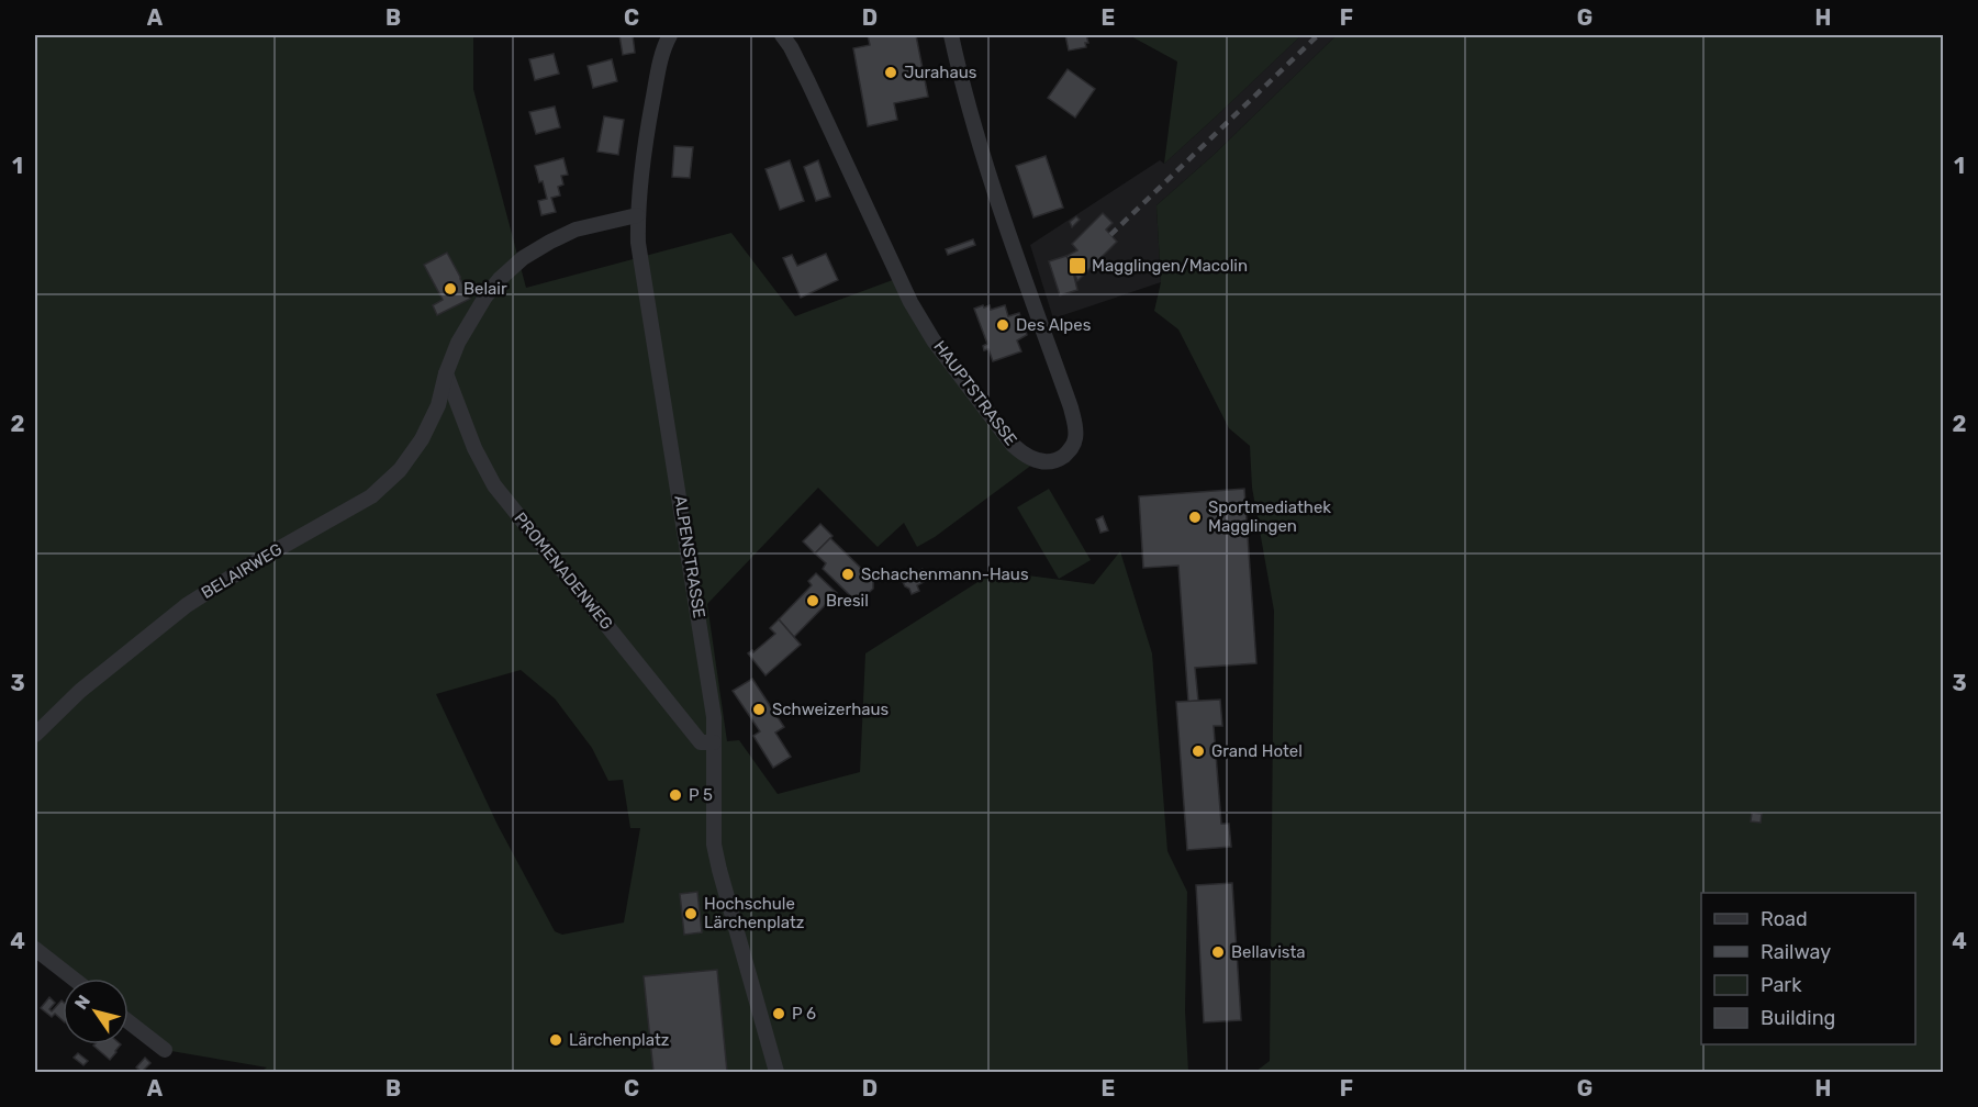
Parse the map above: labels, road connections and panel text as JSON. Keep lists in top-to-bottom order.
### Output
{
  "streets": {
    "street": [
      "HAUPTSTRASSE",
      "ALPENSTRASSE",
      "BELAIRWEG",
      "PROMENADENWEG"
    ]
  },
  "crossings": [
    ["ALPENSTRASSE", "BELAIRWEG"],
    ["ALPENSTRASSE", "PROMENADENWEG"],
    ["BELAIRWEG", "PROMENADENWEG"]
  ],
  "places": {
    "other": [
      "Jurahaus",
      "Belair",
      "Des Alpes",
      "Sportmediathek Magglingen",
      "Schachenmann-Haus",
      "Bresil",
      "Schweizerhaus",
      "Grand Hotel",
      "P 5",
      "Hochschule Lärchenplatz",
      "Bellavista",
      "P 6",
      "Lärchenplatz"
    ],
    "transit": ["Magglingen/Macolin"]
  },
  "legend": [
    "Road",
    "Railway",
    "Park",
    "Building"
  ],
  "north": "top left",
  "grid": {
    "columns": [
      "A",
      "B",
      "C",
      "D",
      "E",
      "F",
      "G",
      "H"
    ],
    "rows": [
      "1",
      "2",
      "3",
      "4"
    ]
  }
}
